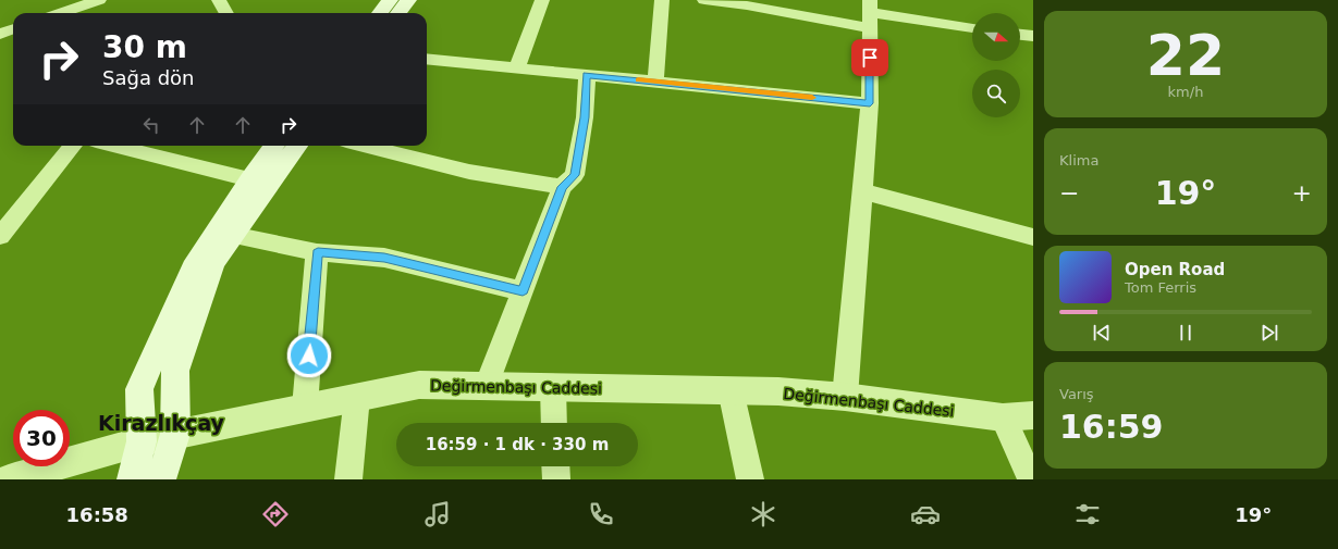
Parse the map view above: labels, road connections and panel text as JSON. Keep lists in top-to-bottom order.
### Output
{
  "streets": {
    "street": ["Değirmenbaşı Caddesi"]
  },
  "districts": ["Kirazlıkçay"],
  "north": "right",
  "page": {
    "tile": [
      ["22", "km/h"],
      "Klima",
      ["Varış", "16:59"]
    ],
    "turn": ["30 m", "Sağa dön"],
    "heat": ["−", "19°", "+"],
    "song": ["Open Road", "Tom Ferris"],
    "limit": "30",
    "trip": "16:59 · 1 dk · 330 m",
    "tabs": ["16:58", "19°"]
  }
}
